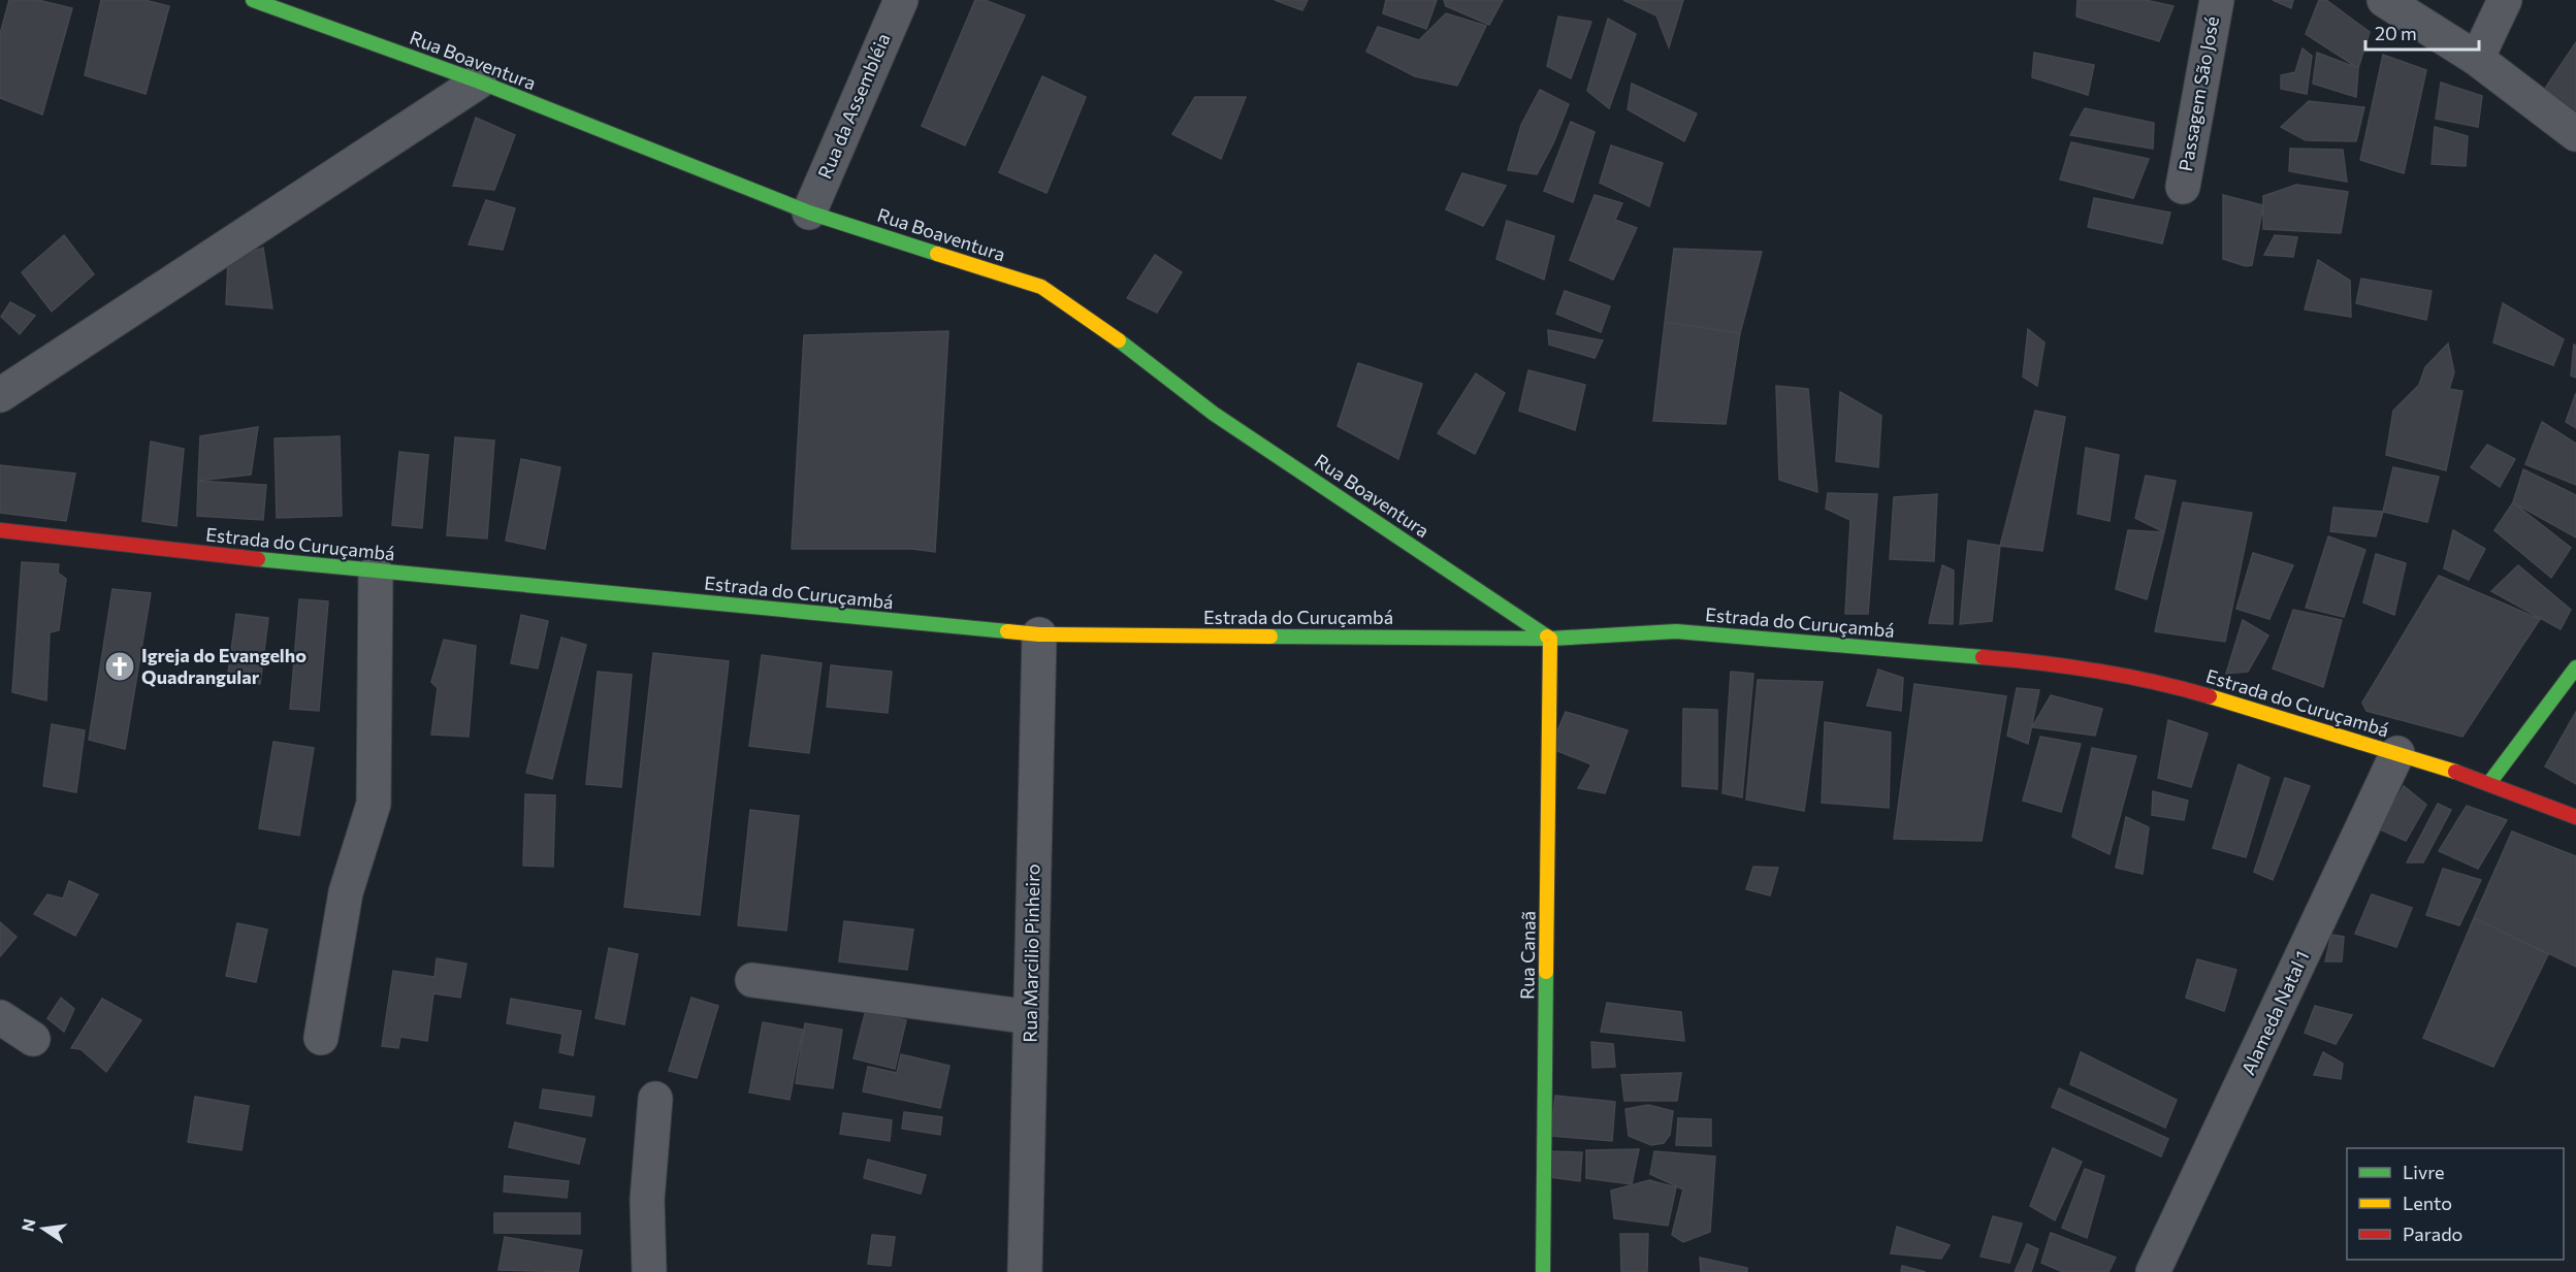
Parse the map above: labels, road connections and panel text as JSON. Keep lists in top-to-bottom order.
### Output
{
  "streets": {
    "street": [
      "Rua Boaventura",
      "Passagem São José",
      "Rua da Assembléia",
      "Estrada do Curuçambá",
      "Rua Marcilio Pinheiro",
      "Rua Canaã",
      "Alameda Natal 1"
    ]
  },
  "crossings": [
    ["Rua Boaventura", "Rua da Assembléia"],
    ["Rua Boaventura", "Estrada do Curuçambá"],
    ["Rua Boaventura", "Rua Canaã"],
    ["Estrada do Curuçambá", "Rua Marcilio Pinheiro"],
    ["Estrada do Curuçambá", "Rua Canaã"],
    ["Estrada do Curuçambá", "Alameda Natal 1"]
  ],
  "places": {
    "church": ["Igreja do Evangelho Quadrangular"]
  },
  "legend": ["Livre", "Lento", "Parado"],
  "scale_bar": "20 m",
  "north": "left"
}
